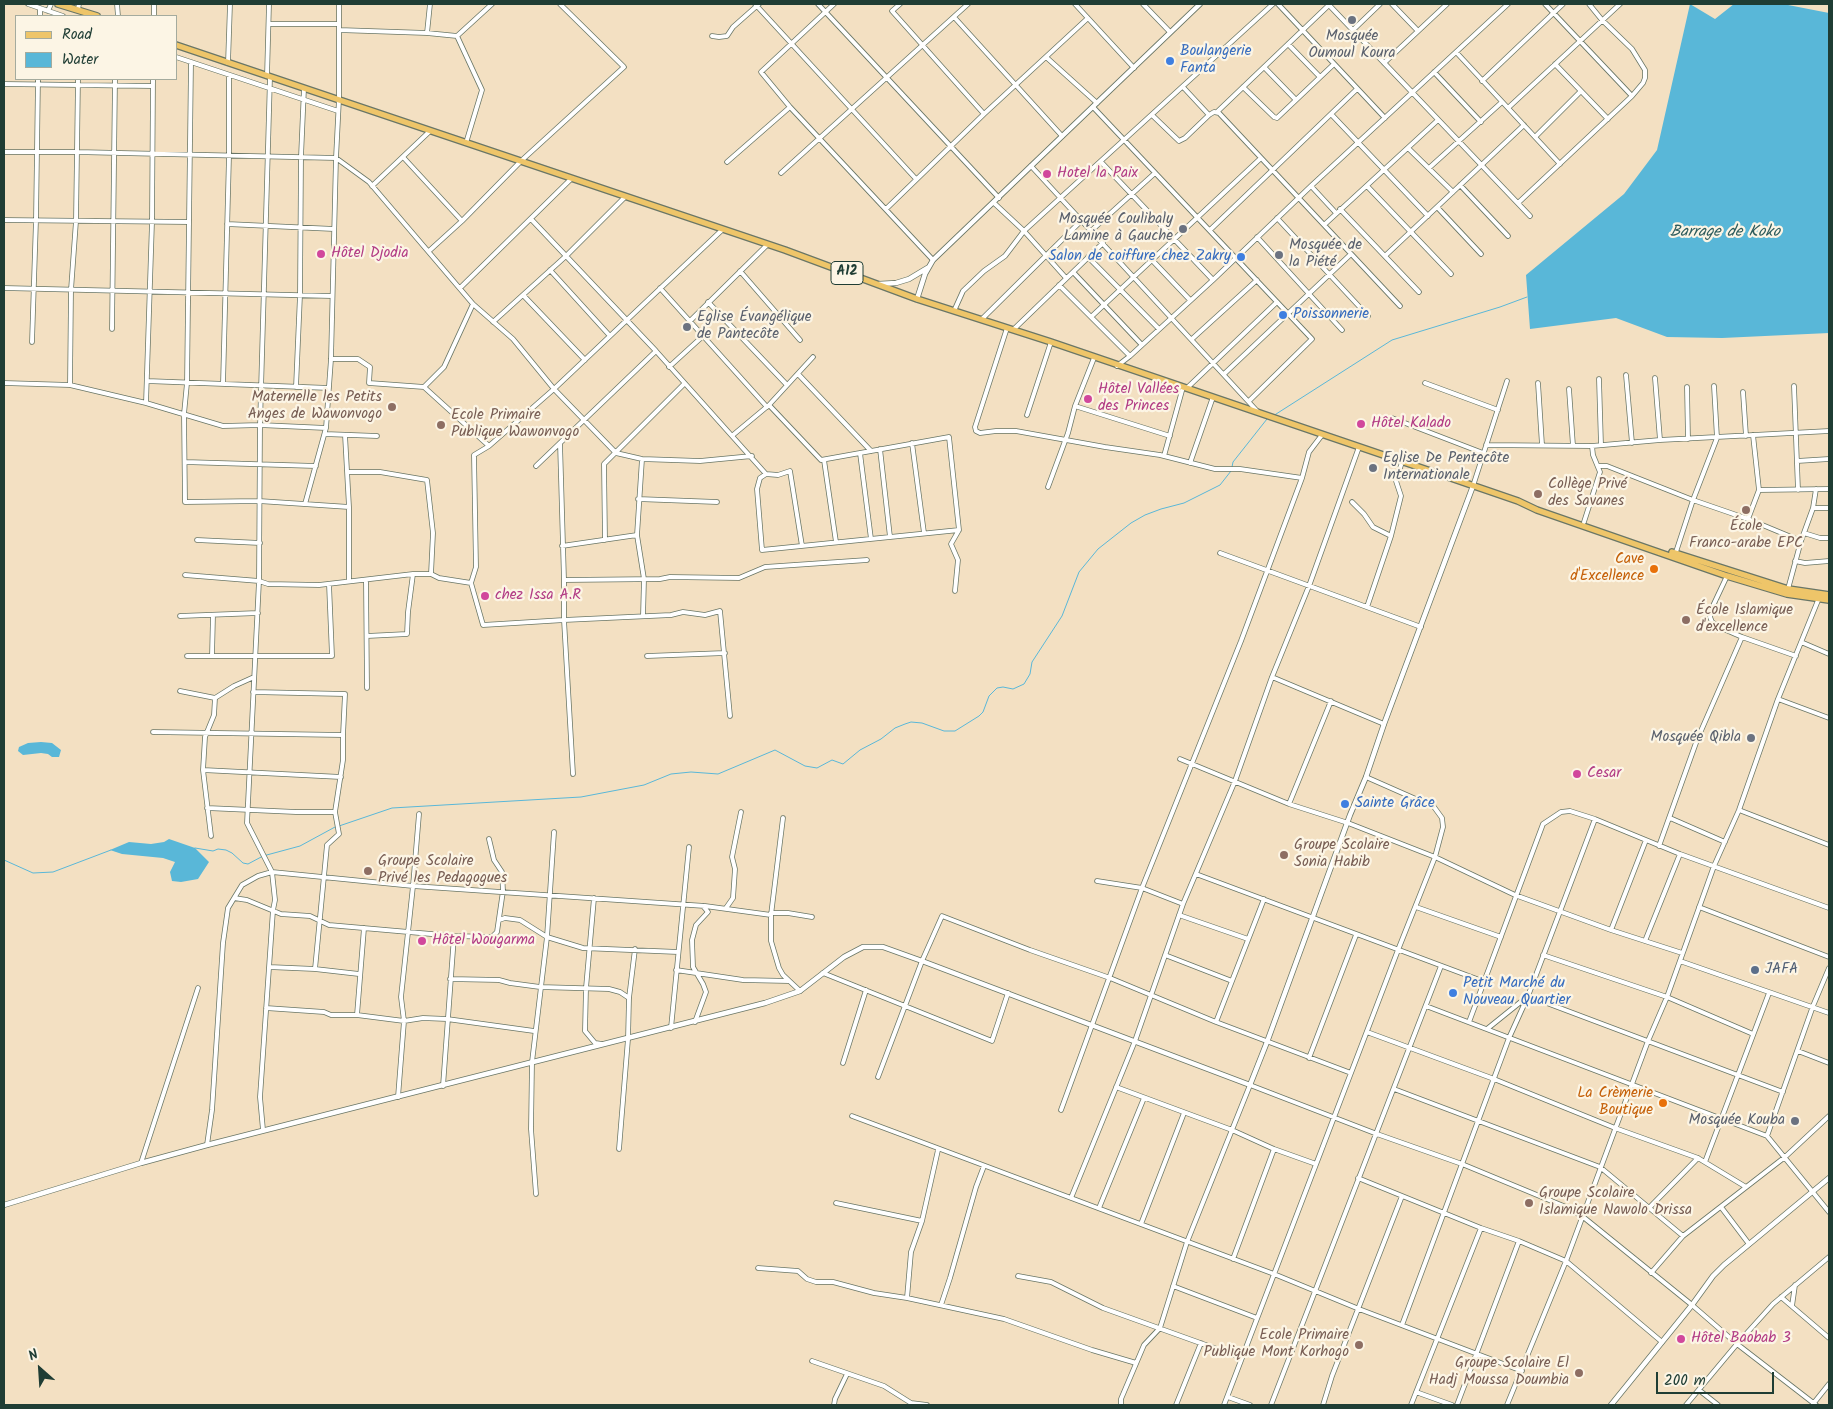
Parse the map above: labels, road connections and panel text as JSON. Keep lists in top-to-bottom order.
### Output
{
  "streets": {
    "main road": ["A12"]
  },
  "water": ["Barrage de Koko"],
  "places": [
    "Mosquée Oumoul Koura",
    "Boulangerie Fanta",
    "Hotel la Paix",
    "Mosquée Coulibaly Lamine à Gauche",
    "Hôtel Djodia",
    "Mosquée de la Piété",
    "Salon de coiffure chez Zakry",
    "Poissonnerie",
    "Eglise Évangélique de Pantecôte",
    "Hôtel Vallées des Princes",
    "Maternelle les Petits Anges de Wawonvogo",
    "Hôtel Kalado",
    "Ecole Primaire Publique Wawonvogo",
    "Eglise De Pentecôte Internationale",
    "Collège Privé des Savanes",
    "École Franco-arabe EPC",
    "Cave d'Excellence",
    "chez Issa A.R",
    "École Islamique d'excellence",
    "Mosquée Qibla",
    "Cesar",
    "Sainte Grâce",
    "Groupe Scolaire Sonia Habib",
    "Groupe Scolaire Privé les Pedagogues",
    "Hôtel Wougarma",
    "JAFA",
    "Petit Marché du Nouveau Quartier",
    "La Crèmerie Boutique",
    "Mosquée Kouba",
    "Groupe Scolaire Islamique Nawolo Drissa",
    "Hôtel Baobab 3",
    "Ecole Primaire Publique Mont Korhogo",
    "Groupe Scolaire El Hadj Moussa Doumbia"
  ],
  "legend": ["Road", "Water"],
  "scale_bar": "200 m",
  "north": "top left"
}
